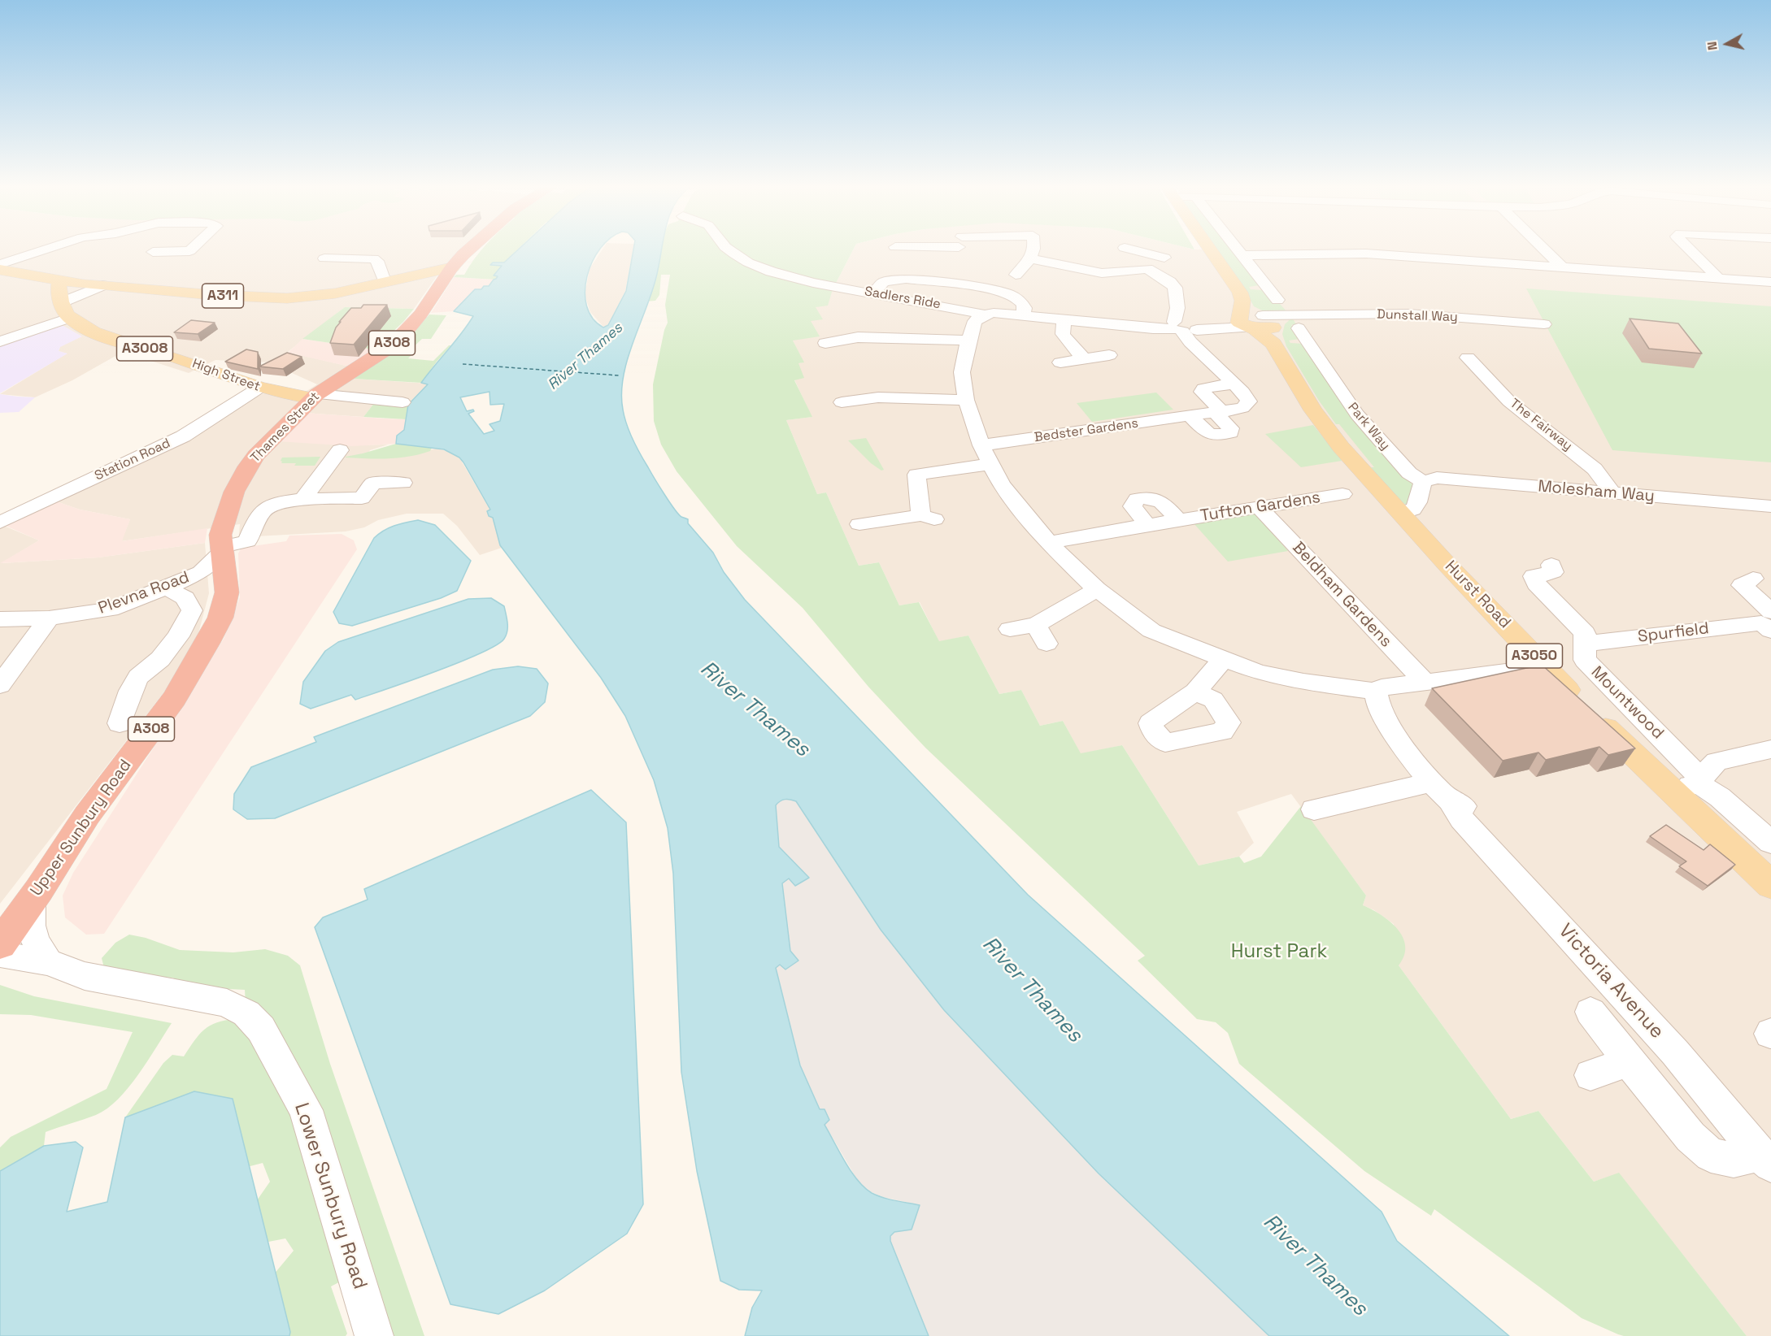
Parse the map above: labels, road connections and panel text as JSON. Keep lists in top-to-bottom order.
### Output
{
  "streets": {
    "highway": ["A308", "Thames Street", "Upper Sunbury Road"],
    "main road": [
      "A311",
      "A3008",
      "High Street",
      "Hurst Road",
      "A3050"
    ],
    "street": [
      "Sadlers Ride",
      "Dunstall Way",
      "The Fairway",
      "Park Way",
      "Bedster Gardens",
      "Station Road",
      "Molesham Way",
      "Tufton Gardens",
      "Plevna Road",
      "Beldham Gardens",
      "Spurfield",
      "Mountwood",
      "Victoria Avenue",
      "Lower Sunbury Road"
    ]
  },
  "crossings": [
    ["A311", "A308"],
    ["A311", "Thames Street"],
    ["Sadlers Ride", "Dunstall Way"],
    ["Sadlers Ride", "Park Way"],
    ["Sadlers Ride", "Bedster Gardens"],
    ["Sadlers Ride", "Hurst Road"],
    ["Dunstall Way", "Park Way"],
    ["Dunstall Way", "Hurst Road"],
    ["A308", "Thames Street"],
    ["High Street", "Thames Street"],
    ["High Street", "Station Road"],
    ["The Fairway", "Molesham Way"],
    ["Park Way", "Molesham Way"],
    ["Park Way", "Hurst Road"],
    ["Thames Street", "Plevna Road"],
    ["Thames Street", "Upper Sunbury Road"],
    ["Tufton Gardens", "Beldham Gardens"],
    ["Plevna Road", "Upper Sunbury Road"],
    ["Hurst Road", "Mountwood"],
    ["Spurfield", "Mountwood"]
  ],
  "water": ["River Thames"],
  "parks": ["Hurst Park"],
  "north": "left"
}
